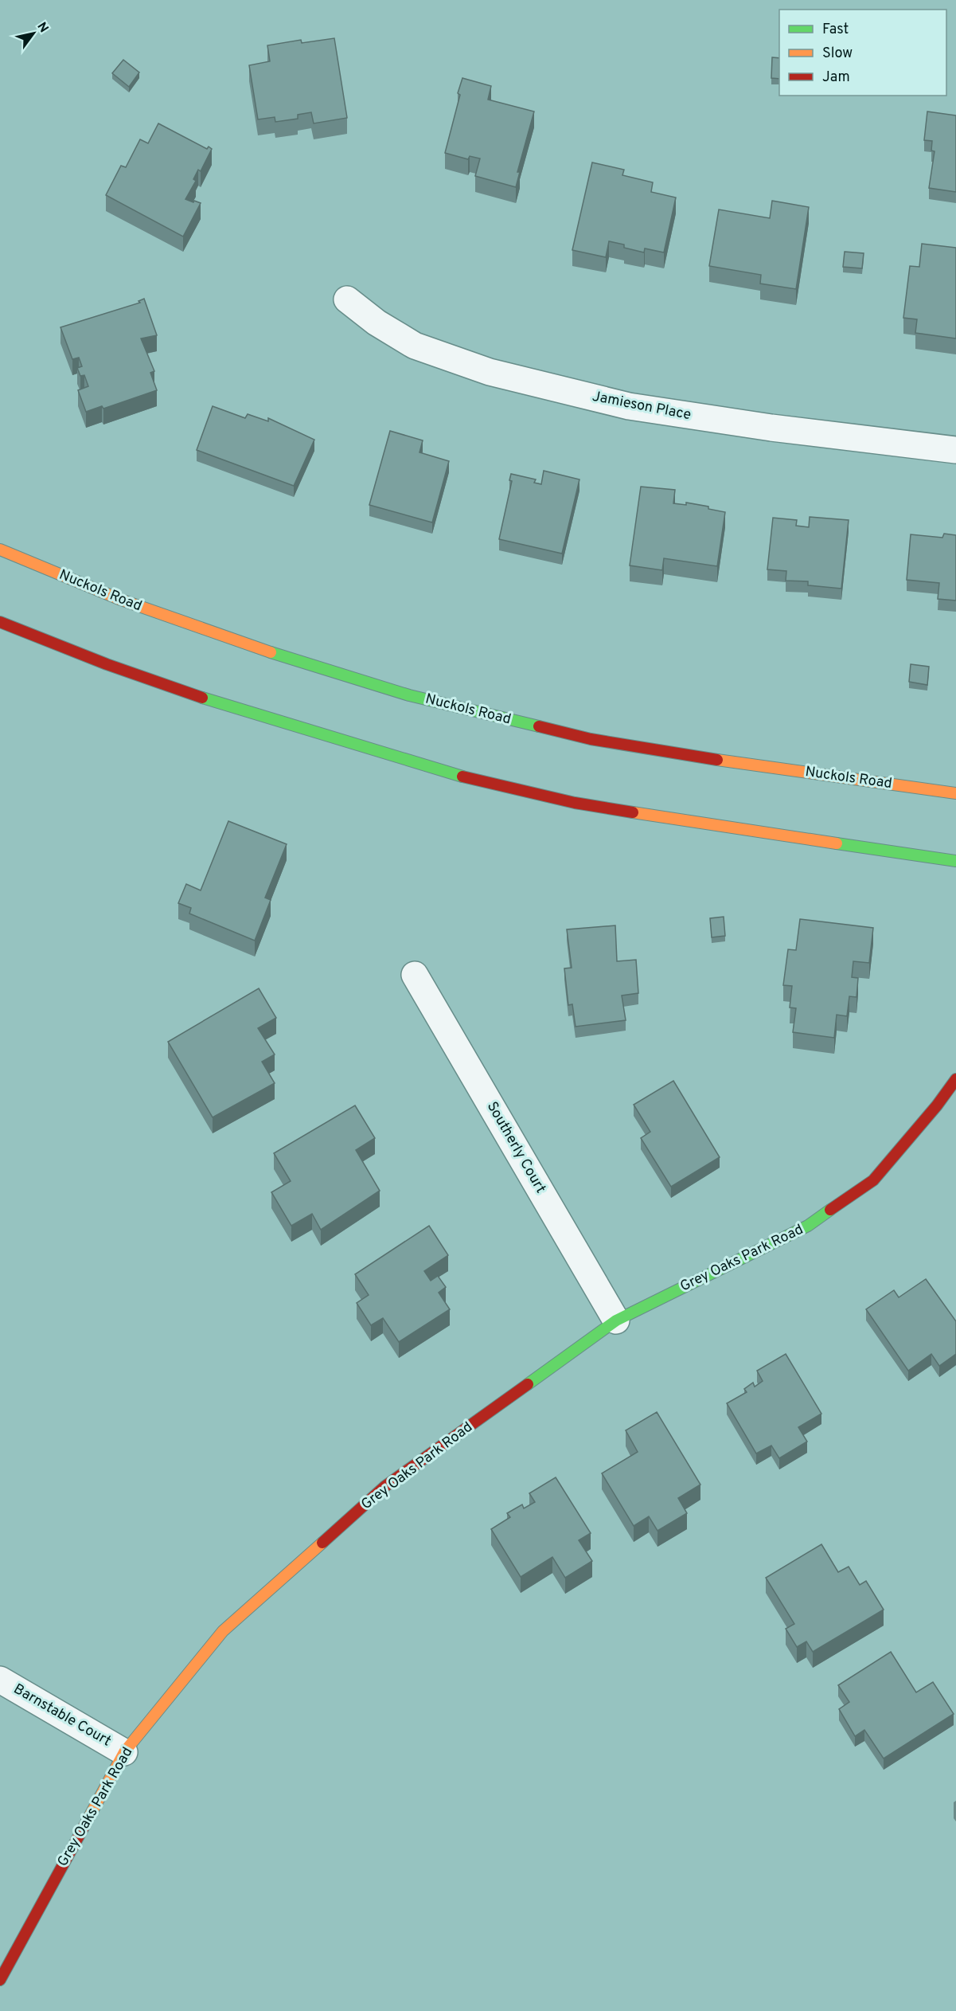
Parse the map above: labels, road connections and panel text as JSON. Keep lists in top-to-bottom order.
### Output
{
  "streets": {
    "main road": ["Nuckols Road", "Grey Oaks Park Road"],
    "street": ["Jamieson Place", "Southerly Court", "Barnstable Court"]
  },
  "crossings": [
    ["Southerly Court", "Grey Oaks Park Road"],
    ["Grey Oaks Park Road", "Barnstable Court"]
  ],
  "legend": ["Fast", "Slow", "Jam"],
  "north": "top right"
}
